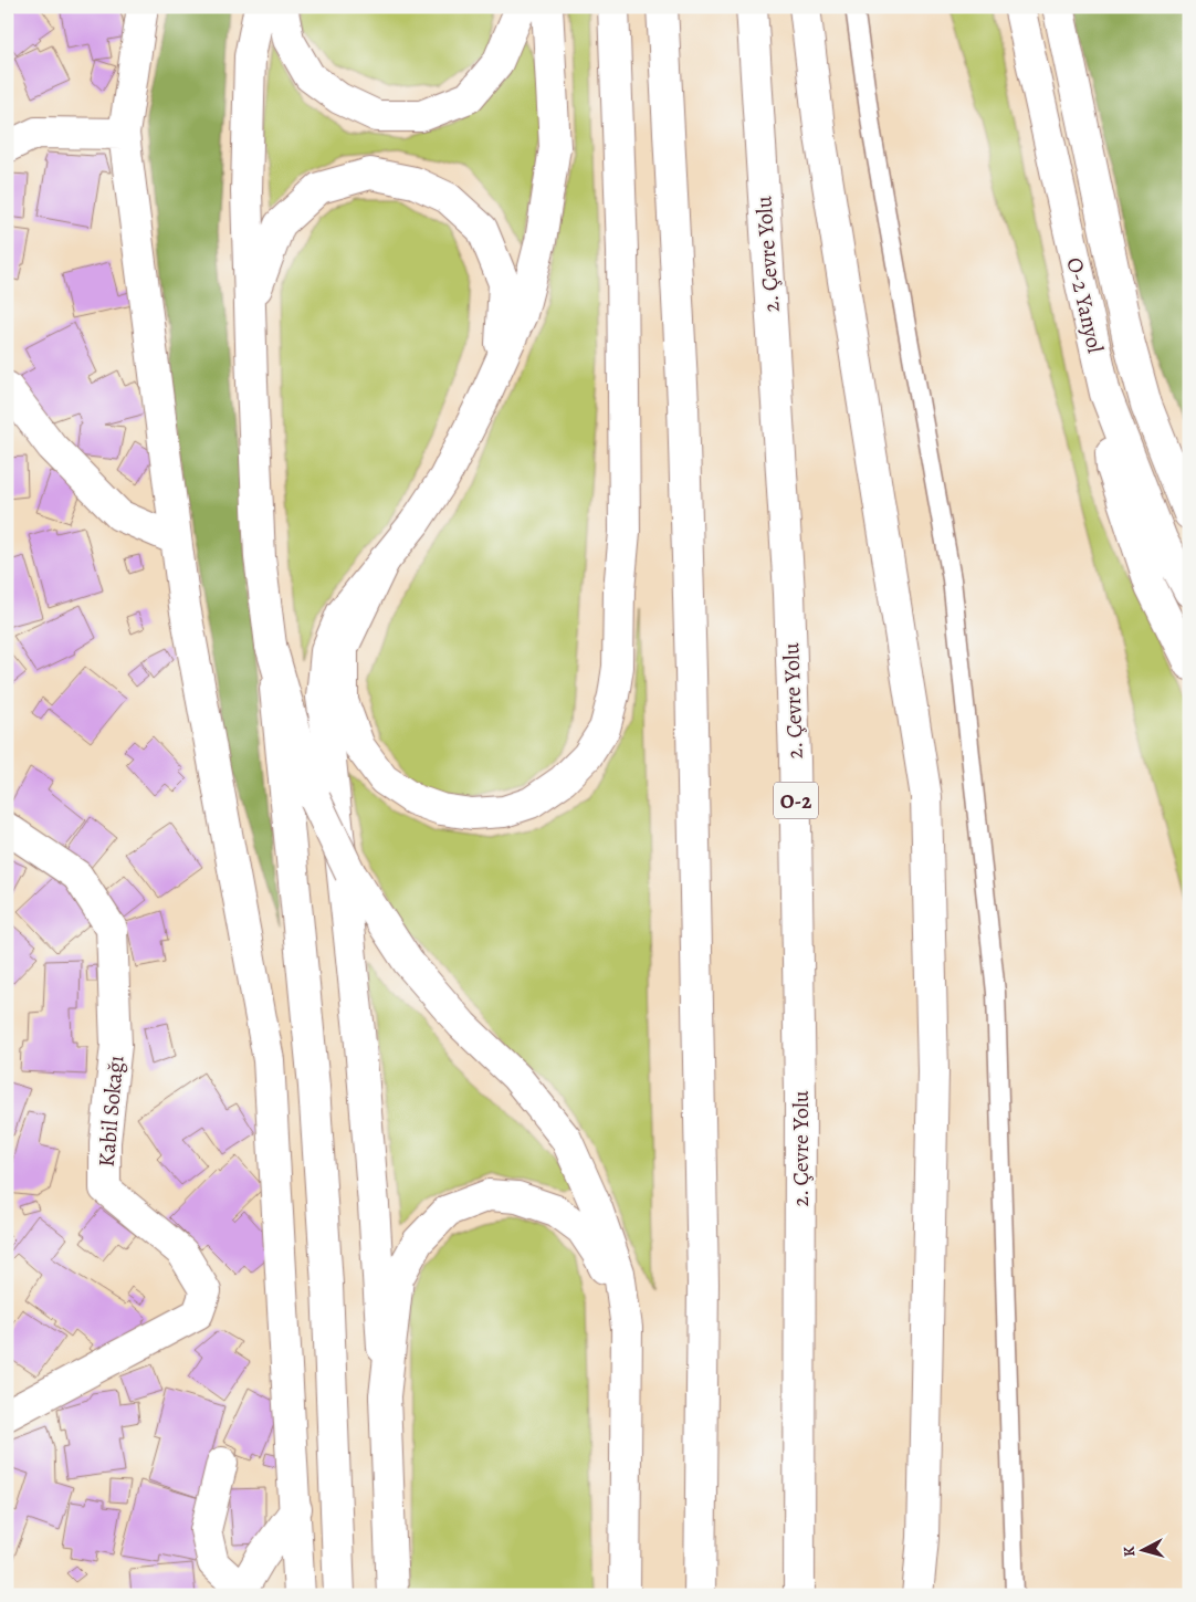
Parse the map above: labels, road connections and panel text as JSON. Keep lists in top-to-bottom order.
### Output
{
  "streets": {
    "main road": [
      "2. Çevre Yolu",
      "O-2 Yanyol",
      "O-2",
      "Kabil Sokağı"
    ]
  },
  "north": "left"
}
